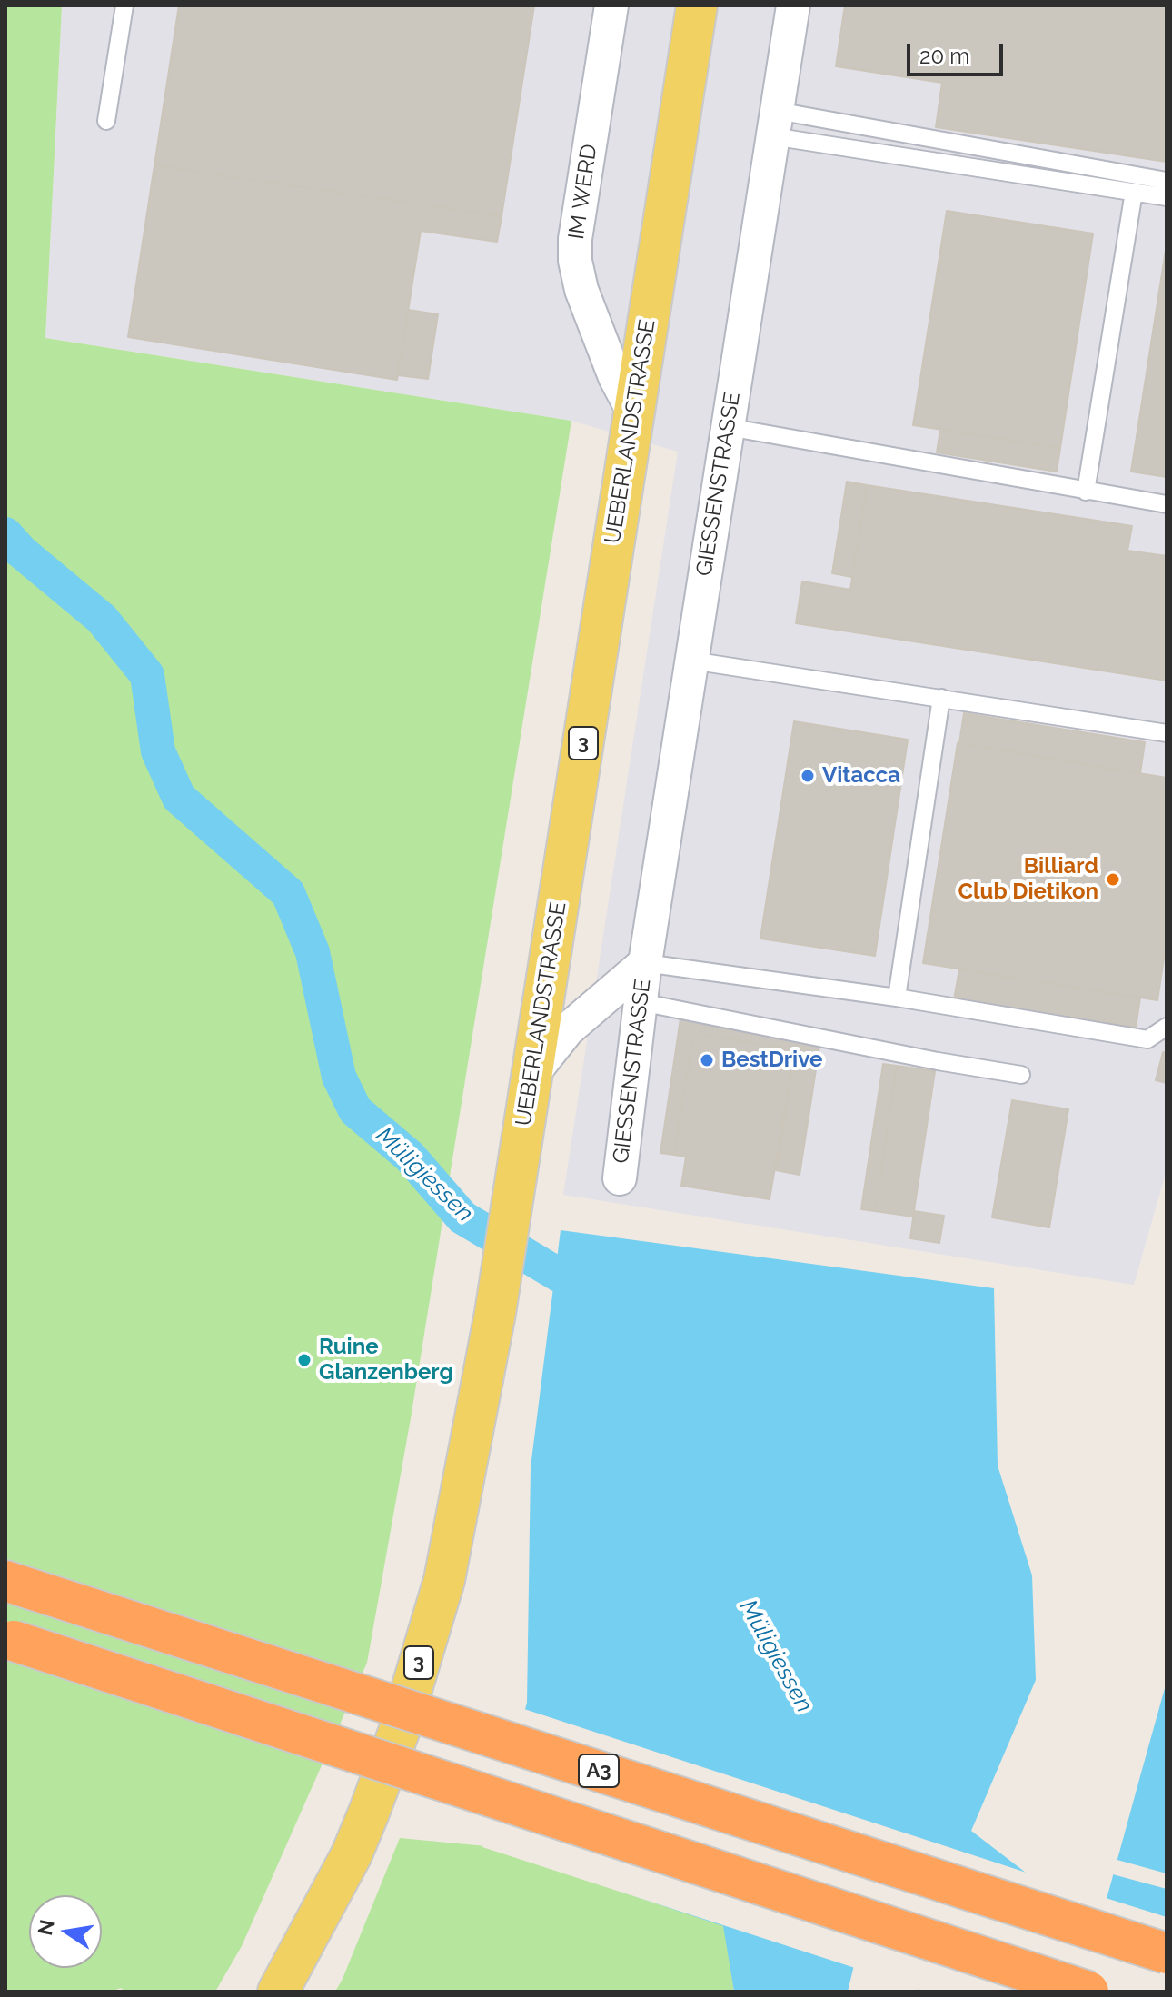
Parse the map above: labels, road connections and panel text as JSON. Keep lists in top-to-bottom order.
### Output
{
  "streets": {
    "highway": ["A3"],
    "main road": ["UEBERLANDSTRASSE", "3"],
    "street": ["IM WERD", "GIESSENSTRASSE"]
  },
  "crossings": [
    ["IM WERD", "UEBERLANDSTRASSE"],
    ["UEBERLANDSTRASSE", "GIESSENSTRASSE"]
  ],
  "water": ["Müligiessen"],
  "places": [
    "Vitacca",
    "Billiard Club Dietikon",
    "BestDrive",
    "Ruine Glanzenberg"
  ],
  "scale_bar": "20 m",
  "north": "left"
}
